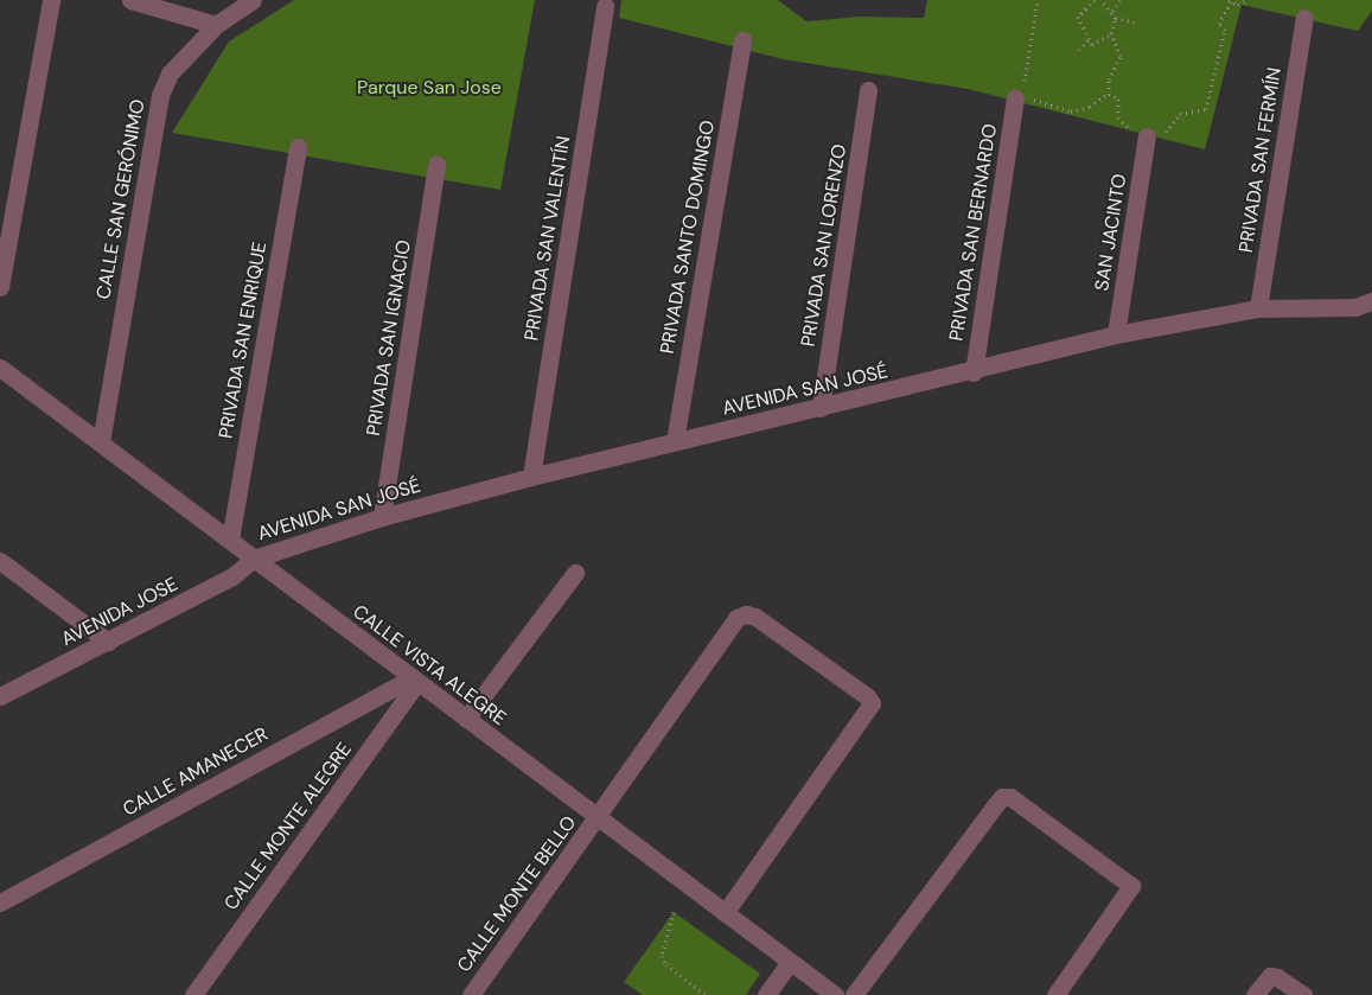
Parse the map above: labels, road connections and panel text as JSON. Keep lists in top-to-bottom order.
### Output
{
  "streets": {
    "street": [
      "PRIVADA SAN FERMÍN",
      "CALLE SAN GERÓNIMO",
      "PRIVADA SAN BERNARDO",
      "SAN JACINTO",
      "PRIVADA SANTO DOMINGO",
      "PRIVADA SAN VALENTÍN",
      "PRIVADA SAN LORENZO",
      "PRIVADA SAN IGNACIO",
      "PRIVADA SAN ENRIQUE",
      "AVENIDA SAN JOSÉ",
      "AVENIDA JOSE",
      "CALLE VISTA ALEGRE",
      "CALLE AMANECER",
      "CALLE MONTE ALEGRE",
      "CALLE MONTE BELLO"
    ]
  },
  "crossings": [
    ["PRIVADA SAN FERMÍN", "AVENIDA SAN JOSÉ"],
    ["CALLE SAN GERÓNIMO", "CALLE VISTA ALEGRE"],
    ["PRIVADA SAN BERNARDO", "AVENIDA SAN JOSÉ"],
    ["SAN JACINTO", "AVENIDA SAN JOSÉ"],
    ["PRIVADA SANTO DOMINGO", "AVENIDA SAN JOSÉ"],
    ["PRIVADA SAN VALENTÍN", "AVENIDA SAN JOSÉ"],
    ["PRIVADA SAN LORENZO", "AVENIDA SAN JOSÉ"],
    ["PRIVADA SAN IGNACIO", "AVENIDA SAN JOSÉ"],
    ["PRIVADA SAN ENRIQUE", "CALLE VISTA ALEGRE"],
    ["AVENIDA SAN JOSÉ", "AVENIDA JOSE"],
    ["AVENIDA SAN JOSÉ", "CALLE VISTA ALEGRE"],
    ["AVENIDA JOSE", "CALLE VISTA ALEGRE"],
    ["CALLE VISTA ALEGRE", "CALLE AMANECER"],
    ["CALLE VISTA ALEGRE", "CALLE MONTE ALEGRE"],
    ["CALLE VISTA ALEGRE", "CALLE MONTE BELLO"],
    ["CALLE AMANECER", "CALLE MONTE ALEGRE"]
  ],
  "parks": ["Parque San Jose"]
}
